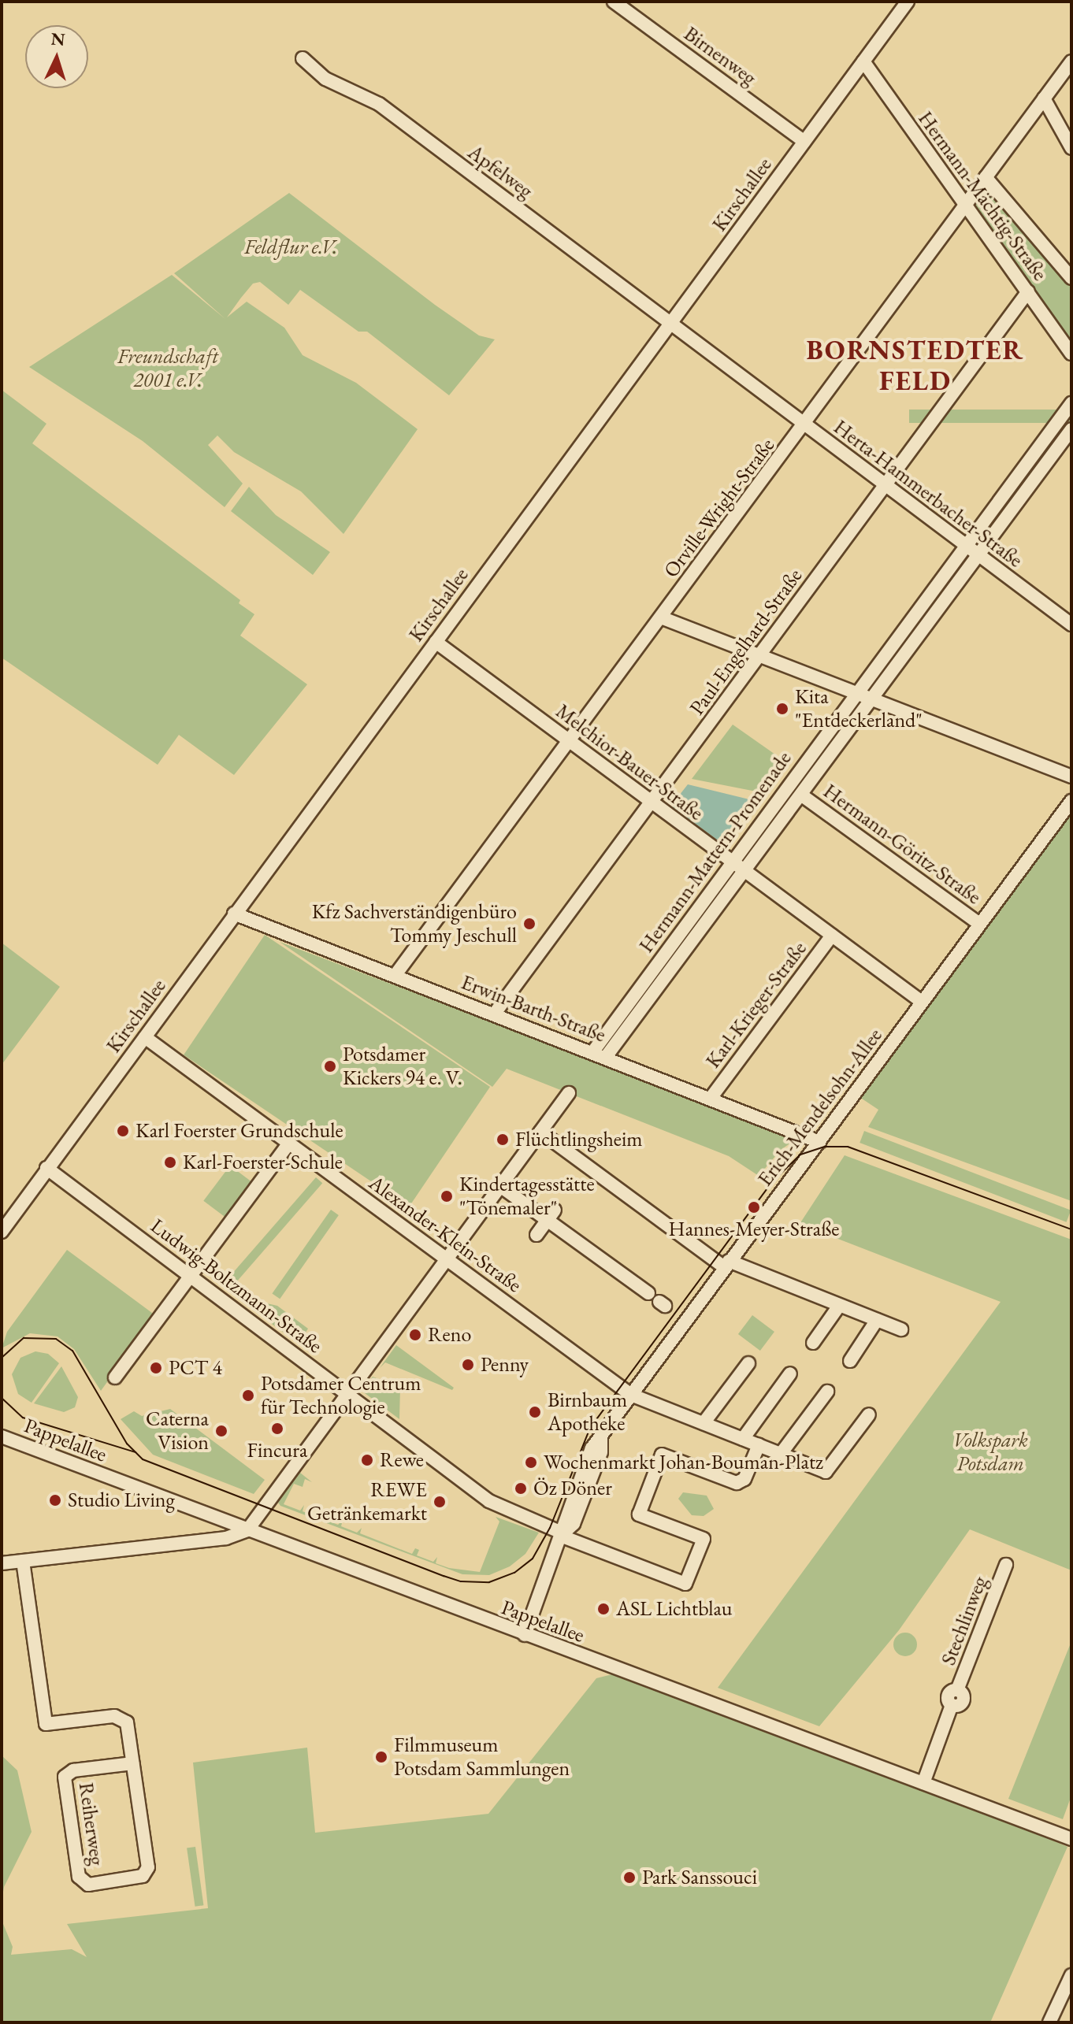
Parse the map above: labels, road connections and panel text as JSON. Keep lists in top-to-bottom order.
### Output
{
  "streets": {
    "street": [
      "Birnenweg",
      "Apfelweg",
      "Kirschallee",
      "Hermann-Mächtig-Straße",
      "Herta-Hammerbacher-Straße",
      "Orville-Wright-Straße",
      "Paul-Engelhard-Straße",
      "Melchior-Bauer-Straße",
      "Hermann-Göritz-Straße",
      "Hermann-Mattern-Promenade",
      "Karl-Krieger-Straße",
      "Erwin-Barth-Straße",
      "Erich-Mendelsohn-Allee",
      "Alexander-Klein-Straße",
      "Ludwig-Boltzmann-Straße",
      "Pappelallee",
      "Stechlinweg",
      "Reiherweg"
    ]
  },
  "crossings": [
    ["Birnenweg", "Kirschallee"],
    ["Apfelweg", "Kirschallee"],
    ["Apfelweg", "Herta-Hammerbacher-Straße"],
    ["Kirschallee", "Hermann-Mächtig-Straße"],
    ["Kirschallee", "Herta-Hammerbacher-Straße"],
    ["Kirschallee", "Melchior-Bauer-Straße"],
    ["Kirschallee", "Erwin-Barth-Straße"],
    ["Kirschallee", "Alexander-Klein-Straße"],
    ["Kirschallee", "Ludwig-Boltzmann-Straße"],
    ["Hermann-Mächtig-Straße", "Orville-Wright-Straße"],
    ["Hermann-Mächtig-Straße", "Paul-Engelhard-Straße"],
    ["Herta-Hammerbacher-Straße", "Orville-Wright-Straße"],
    ["Herta-Hammerbacher-Straße", "Paul-Engelhard-Straße"],
    ["Herta-Hammerbacher-Straße", "Hermann-Mattern-Promenade"],
    ["Orville-Wright-Straße", "Melchior-Bauer-Straße"],
    ["Orville-Wright-Straße", "Erwin-Barth-Straße"],
    ["Paul-Engelhard-Straße", "Melchior-Bauer-Straße"],
    ["Paul-Engelhard-Straße", "Erwin-Barth-Straße"],
    ["Melchior-Bauer-Straße", "Hermann-Mattern-Promenade"],
    ["Melchior-Bauer-Straße", "Karl-Krieger-Straße"],
    ["Melchior-Bauer-Straße", "Erich-Mendelsohn-Allee"],
    ["Hermann-Göritz-Straße", "Hermann-Mattern-Promenade"],
    ["Hermann-Göritz-Straße", "Erich-Mendelsohn-Allee"],
    ["Hermann-Mattern-Promenade", "Erwin-Barth-Straße"],
    ["Karl-Krieger-Straße", "Erwin-Barth-Straße"],
    ["Erwin-Barth-Straße", "Erich-Mendelsohn-Allee"],
    ["Erich-Mendelsohn-Allee", "Alexander-Klein-Straße"],
    ["Erich-Mendelsohn-Allee", "Ludwig-Boltzmann-Straße"],
    ["Erich-Mendelsohn-Allee", "Pappelallee"],
    ["Alexander-Klein-Straße", "Ludwig-Boltzmann-Straße"],
    ["Pappelallee", "Stechlinweg"]
  ],
  "districts": ["BORNSTEDTER FELD"],
  "parks": ["Feldflur e.V.", "Freundschaft 2001 e.V.", "Volkspark Potsdam"],
  "places": [
    "Kita \"Entdeckerland\"",
    "Kfz Sachverständigenbüro Tommy Jeschull",
    "Potsdamer Kickers 94 e. V.",
    "Karl Foerster Grundschule",
    "Flüchtlingsheim",
    "Karl-Foerster-Schule",
    "Kindertagesstätte \"Tönemaler\"",
    "Hannes-Meyer-Straße",
    "Reno",
    "Penny",
    "PCT 4",
    "Potsdamer Centrum für Technologie",
    "Birnbaum Apotheke",
    "Fincura",
    "Caterna Vision",
    "Rewe",
    "Wochenmarkt Johan-Bouman-Platz",
    "Öz Döner",
    "Studio Living",
    "REWE Getränkemarkt",
    "ASL Lichtblau",
    "Filmmuseum Potsdam Sammlungen",
    "Park Sanssouci"
  ],
  "north": "top"
}
